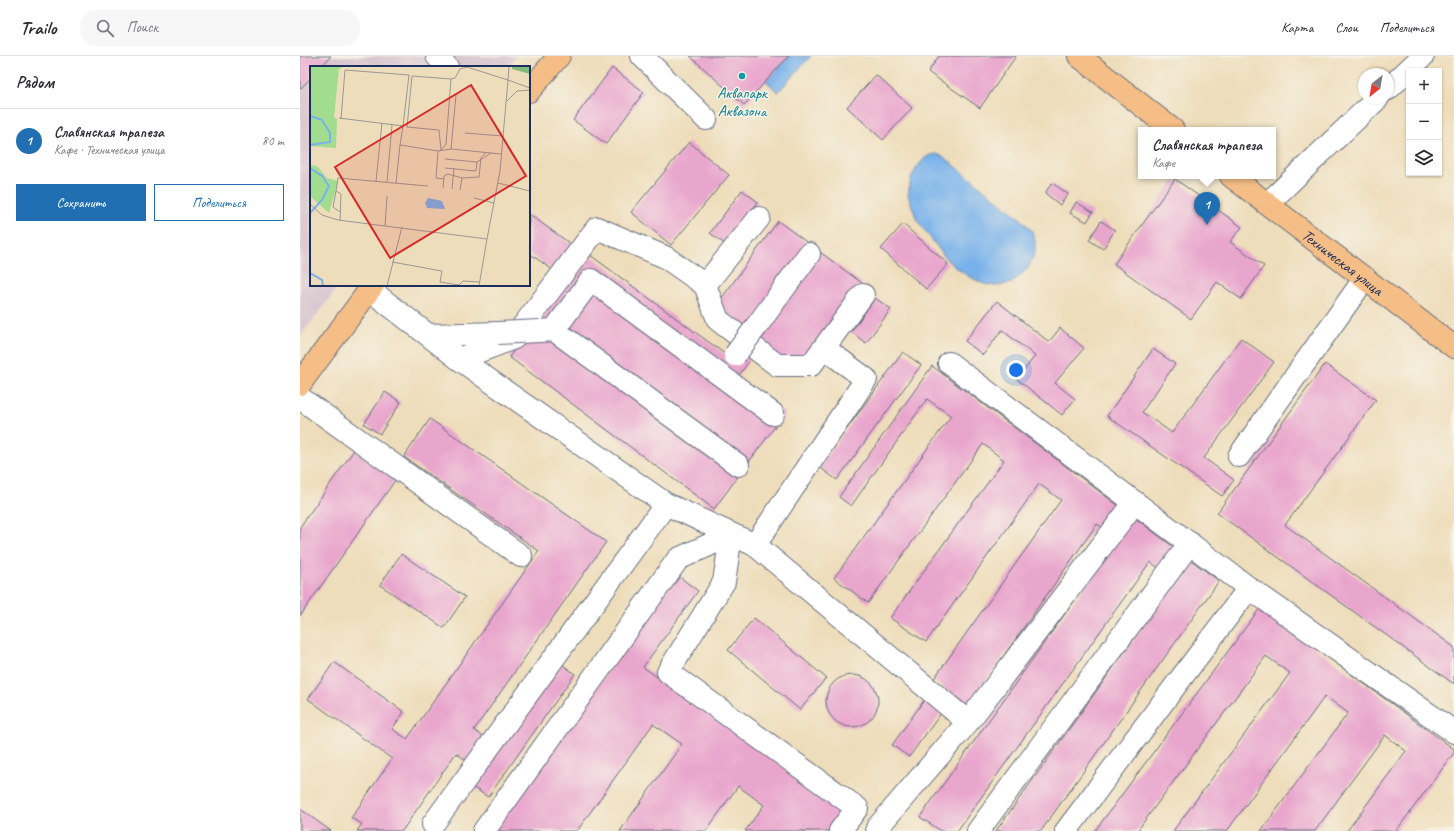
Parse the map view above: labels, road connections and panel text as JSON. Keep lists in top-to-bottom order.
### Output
{
  "streets": {
    "main road": ["Техническая улица"]
  },
  "places": ["Аквапарк Аквазона"],
  "north": "bottom left",
  "page": {
    "header": "Trailo",
    "search": "Поиск",
    "nav": ["Карта", "Слои", "Поделиться"],
    "heading": "Рядом",
    "map_buttons": ["+", "−"],
    "list": [
      {
        "mark": "1",
        "name": "Славянская трапеза",
        "note": "Кафе · Техническая улица",
        "value": "80 m"
      }
    ],
    "popup": ["Славянская трапеза", "Кафе"],
    "buttons": ["Сохранить", "Поделиться"],
    "pins": "1"
  }
}
